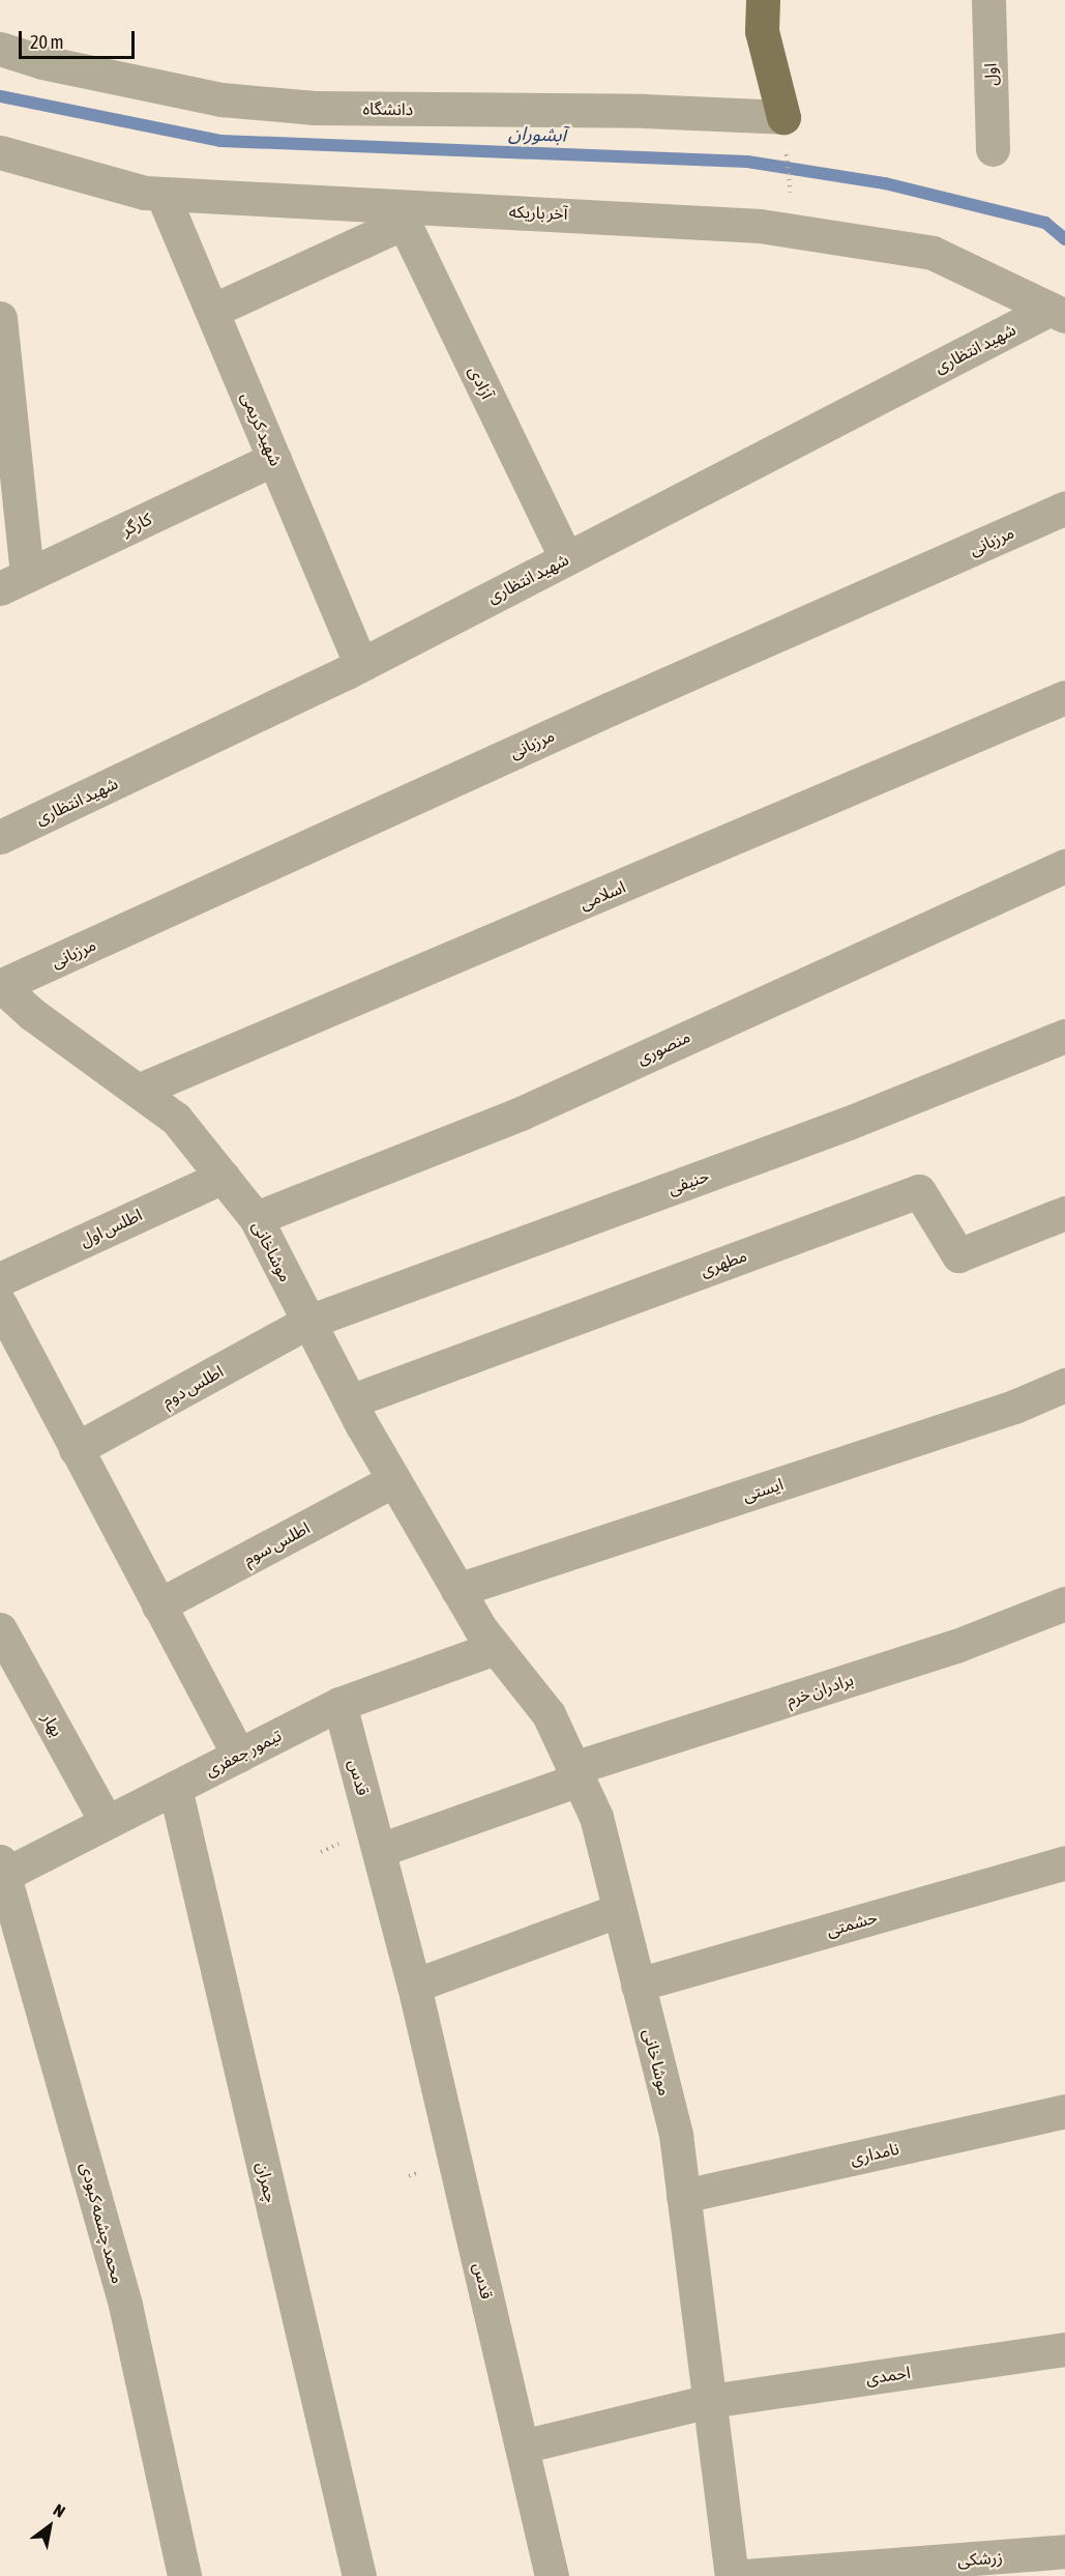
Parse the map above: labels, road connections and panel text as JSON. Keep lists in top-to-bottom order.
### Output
{
  "streets": {
    "street": [
      "اول",
      "دانشگاه",
      "آخر باریکه",
      "شهید انتظاری",
      "آزادی",
      "شهید کریمی",
      "کارگر",
      "مرزبانی",
      "اسلامی",
      "منصوری",
      "حنیفی",
      "اطلس اول",
      "موشاخانی",
      "مطهری",
      "اطلس دوم",
      "ایستی",
      "اطلس سوم",
      "برادران خرم",
      "بهار",
      "تیمور جعفری",
      "قدس",
      "حشمتی",
      "موشا خانی",
      "نامداری",
      "چمران",
      "محمد چشمه کبودی",
      "احمدی",
      "زرشکی"
    ]
  },
  "crossings": [
    ["آخر باریکه", "شهید انتظاری"],
    ["آخر باریکه", "آزادی"],
    ["آخر باریکه", "شهید کریمی"],
    ["شهید انتظاری", "آزادی"],
    ["شهید انتظاری", "شهید کریمی"],
    ["شهید کریمی", "کارگر"],
    ["مرزبانی", "موشاخانی"],
    ["اسلامی", "موشاخانی"],
    ["منصوری", "موشاخانی"],
    ["حنیفی", "موشاخانی"],
    ["حنیفی", "اطلس دوم"],
    ["اطلس اول", "موشاخانی"],
    ["موشاخانی", "مطهری"],
    ["موشاخانی", "اطلس دوم"],
    ["موشاخانی", "ایستی"],
    ["موشاخانی", "اطلس سوم"],
    ["موشاخانی", "موشا خانی"],
    ["ایستی", "موشا خانی"],
    ["برادران خرم", "موشا خانی"],
    ["بهار", "تیمور جعفری"],
    ["تیمور جعفری", "قدس"],
    ["تیمور جعفری", "موشا خانی"],
    ["تیمور جعفری", "چمران"],
    ["تیمور جعفری", "محمد چشمه کبودی"],
    ["قدس", "احمدی"],
    ["حشمتی", "موشا خانی"],
    ["موشا خانی", "نامداری"],
    ["موشا خانی", "احمدی"]
  ],
  "water": ["آبشوران"],
  "scale_bar": "20 m",
  "north": "top right"
}
